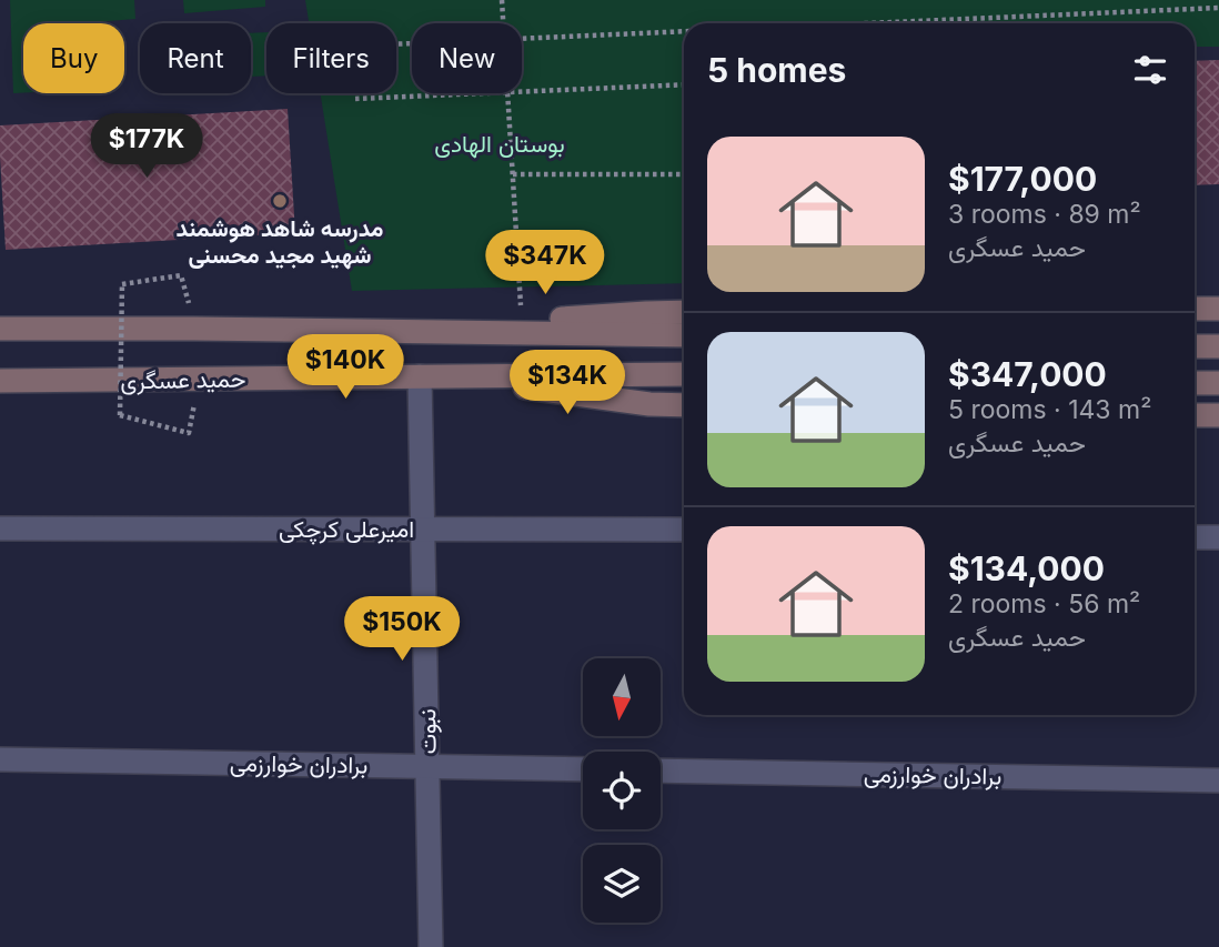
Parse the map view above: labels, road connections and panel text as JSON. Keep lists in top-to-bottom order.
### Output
{
  "streets": {
    "main road": ["حمید عسگری"],
    "street": ["امیرعلی کرچکی", "نبوت", "برادران خوارزمی"]
  },
  "crossings": [
    ["حمید عسگری", "نبوت"],
    ["امیرعلی کرچکی", "نبوت"],
    ["نبوت", "برادران خوارزمی"]
  ],
  "parks": ["بوستان الهادی"],
  "places": ["مدرسه شاهد هوشمند شهید مجید محسنی"],
  "north": "bottom",
  "page": {
    "chip": [
      "Buy",
      "Rent",
      "Filters",
      "New"
    ],
    "heading": "5 homes",
    "price": [
      "$177K",
      "$347K",
      "$140K",
      "$134K",
      "$150K"
    ],
    "list": [
      {
        "name": "$177,000",
        "note": "3 rooms · 89 m² · حمید عسگری"
      },
      {
        "name": "$347,000",
        "note": "5 rooms · 143 m² · حمید عسگری"
      },
      {
        "name": "$134,000",
        "note": "2 rooms · 56 m² · حمید عسگری"
      }
    ]
  }
}
